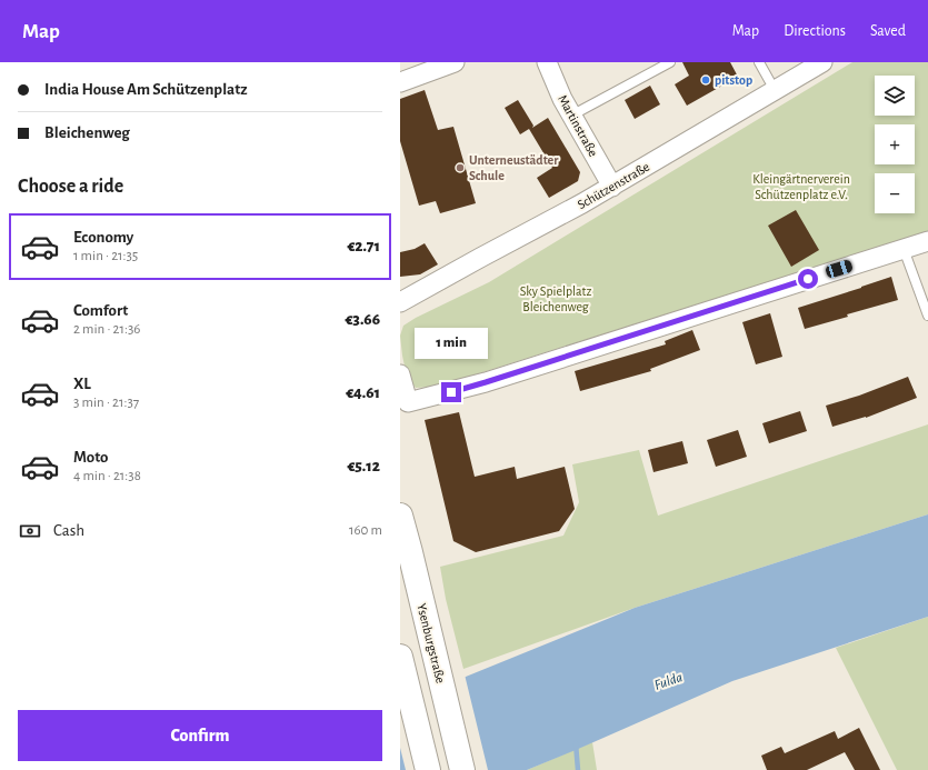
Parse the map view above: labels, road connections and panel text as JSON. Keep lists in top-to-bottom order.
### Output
{
  "streets": {
    "main road": ["Ysenburgstraße"],
    "street": ["Martinstraße", "Schützenstraße"]
  },
  "crossings": [
    ["Martinstraße", "Schützenstraße"]
  ],
  "water": ["Fulda"],
  "parks": ["Kleingärtnerverein Schützenplatz e.V.", "Sky Spielplatz Bleichenweg"],
  "places": ["pitstop", "Unterneustädter Schule"],
  "page": {
    "header": "Map",
    "nav": ["Map", "Directions", "Saved"],
    "banner": ["India House Am Schützenplatz", "Bleichenweg"],
    "map_buttons": ["+", "−"],
    "heading": "Choose a ride",
    "list": [
      {
        "name": "Economy",
        "note": "1 min · 21:35",
        "value": "€2.71"
      },
      {
        "name": "Comfort",
        "note": "2 min · 21:36",
        "value": "€3.66"
      },
      {
        "name": "XL",
        "note": "3 min · 21:37",
        "value": "€4.61"
      },
      {
        "name": "Moto",
        "note": "4 min · 21:38",
        "value": "€5.12"
      }
    ],
    "bubble": "1 min",
    "pay": ["Cash", "160 m"],
    "buttons": "Confirm"
  }
}
